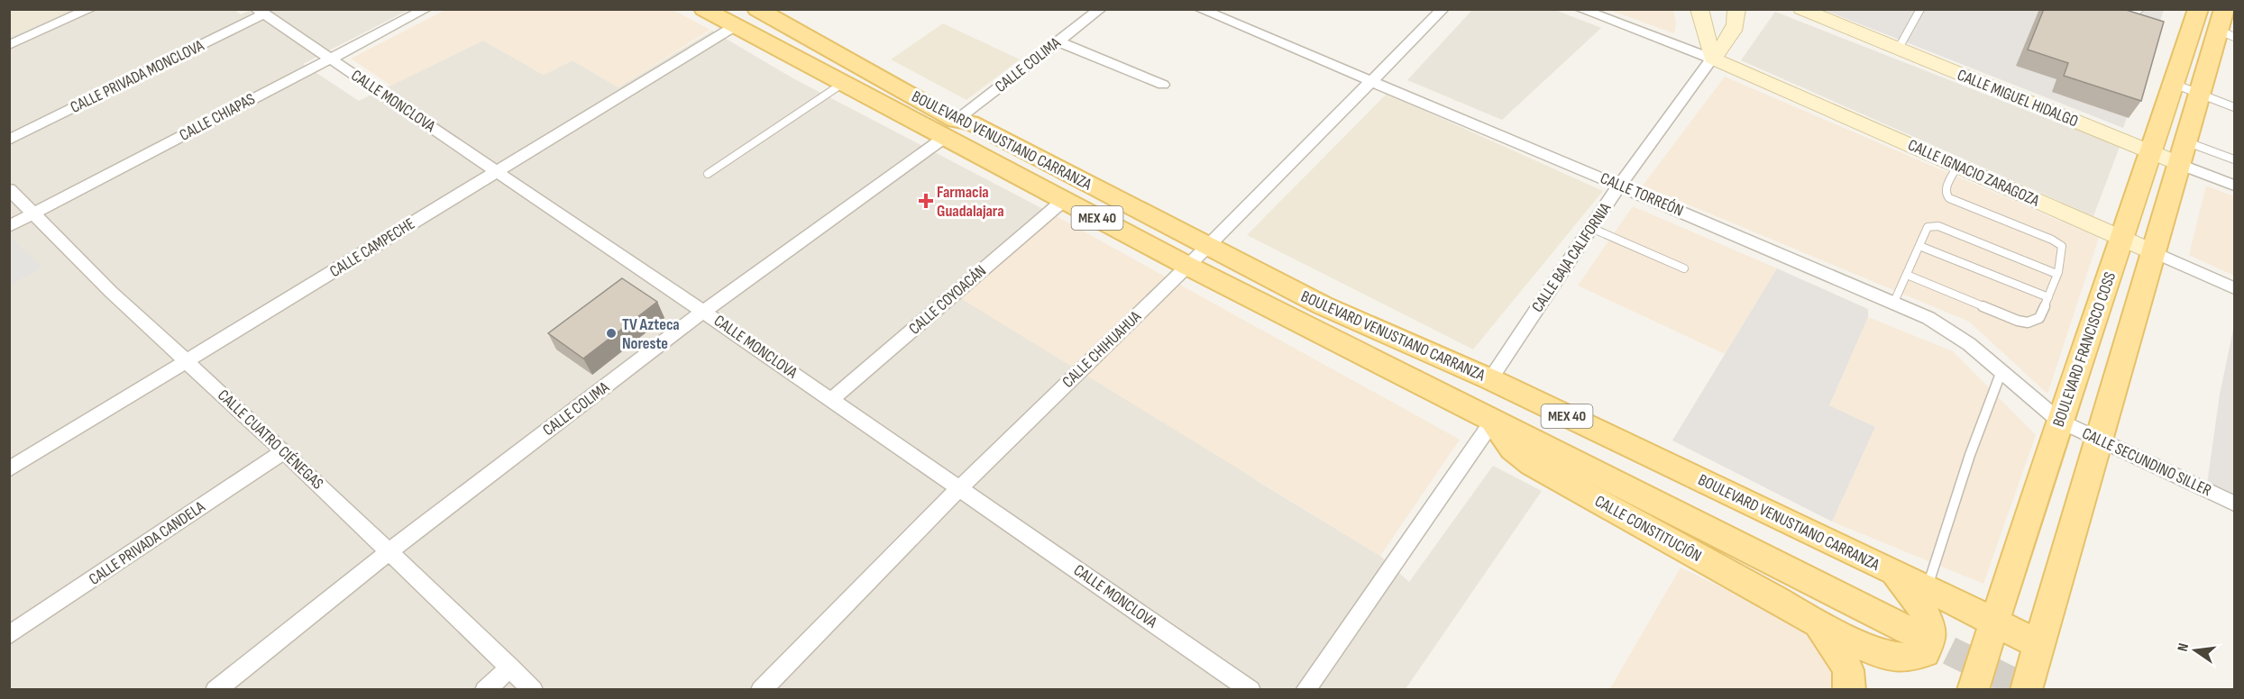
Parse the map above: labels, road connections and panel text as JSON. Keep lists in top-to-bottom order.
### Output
{
  "streets": {
    "main road": [
      "CALLE MIGUEL HIDALGO",
      "BOULEVARD VENUSTIANO CARRANZA",
      "CALLE IGNACIO ZARAGOZA",
      "MEX 40",
      "BOULEVARD FRANCISCO COSS",
      "CALLE CONSTITUCIÔN"
    ],
    "street": [
      "CALLE COLIMA",
      "CALLE PRIVADA MONCLOVA",
      "CALLE MONCLOVA",
      "CALLE CHIAPAS",
      "CALLE TORREÓN",
      "CALLE CAMPECHE",
      "CALLE BAJA CALIFORNIA",
      "CALLE COYOACÁN",
      "CALLE CHIHUAHUA",
      "CALLE CUATRO CIÉNEGAS",
      "CALLE SECUNDINO SILLER",
      "CALLE PRIVADA CANDELA"
    ]
  },
  "crossings": [
    ["CALLE COLIMA", "CALLE MONCLOVA"],
    ["CALLE COLIMA", "BOULEVARD VENUSTIANO CARRANZA"],
    ["CALLE COLIMA", "CALLE CUATRO CIÉNEGAS"],
    ["CALLE PRIVADA MONCLOVA", "CALLE MONCLOVA"],
    ["CALLE MIGUEL HIDALGO", "BOULEVARD FRANCISCO COSS"],
    ["CALLE MONCLOVA", "CALLE CHIAPAS"],
    ["CALLE MONCLOVA", "CALLE CAMPECHE"],
    ["CALLE MONCLOVA", "CALLE COYOACÁN"],
    ["CALLE MONCLOVA", "CALLE CHIHUAHUA"],
    ["CALLE CHIAPAS", "CALLE CUATRO CIÉNEGAS"],
    ["BOULEVARD VENUSTIANO CARRANZA", "CALLE CAMPECHE"],
    ["BOULEVARD VENUSTIANO CARRANZA", "CALLE BAJA CALIFORNIA"],
    ["BOULEVARD VENUSTIANO CARRANZA", "CALLE COYOACÁN"],
    ["BOULEVARD VENUSTIANO CARRANZA", "CALLE CHIHUAHUA"],
    ["BOULEVARD VENUSTIANO CARRANZA", "BOULEVARD FRANCISCO COSS"],
    ["BOULEVARD VENUSTIANO CARRANZA", "CALLE CONSTITUCIÔN"],
    ["CALLE IGNACIO ZARAGOZA", "CALLE BAJA CALIFORNIA"],
    ["CALLE IGNACIO ZARAGOZA", "BOULEVARD FRANCISCO COSS"],
    ["CALLE TORREÓN", "CALLE BAJA CALIFORNIA"],
    ["CALLE TORREÓN", "CALLE CHIHUAHUA"],
    ["CALLE TORREÓN", "BOULEVARD FRANCISCO COSS"],
    ["CALLE TORREÓN", "CALLE SECUNDINO SILLER"],
    ["CALLE CAMPECHE", "CALLE CUATRO CIÉNEGAS"],
    ["BOULEVARD FRANCISCO COSS", "CALLE SECUNDINO SILLER"],
    ["CALLE CUATRO CIÉNEGAS", "CALLE PRIVADA CANDELA"]
  ],
  "places": {
    "health": ["Farmacia Guadalajara"],
    "other": ["TV Azteca Noreste"]
  },
  "north": "left"
}
